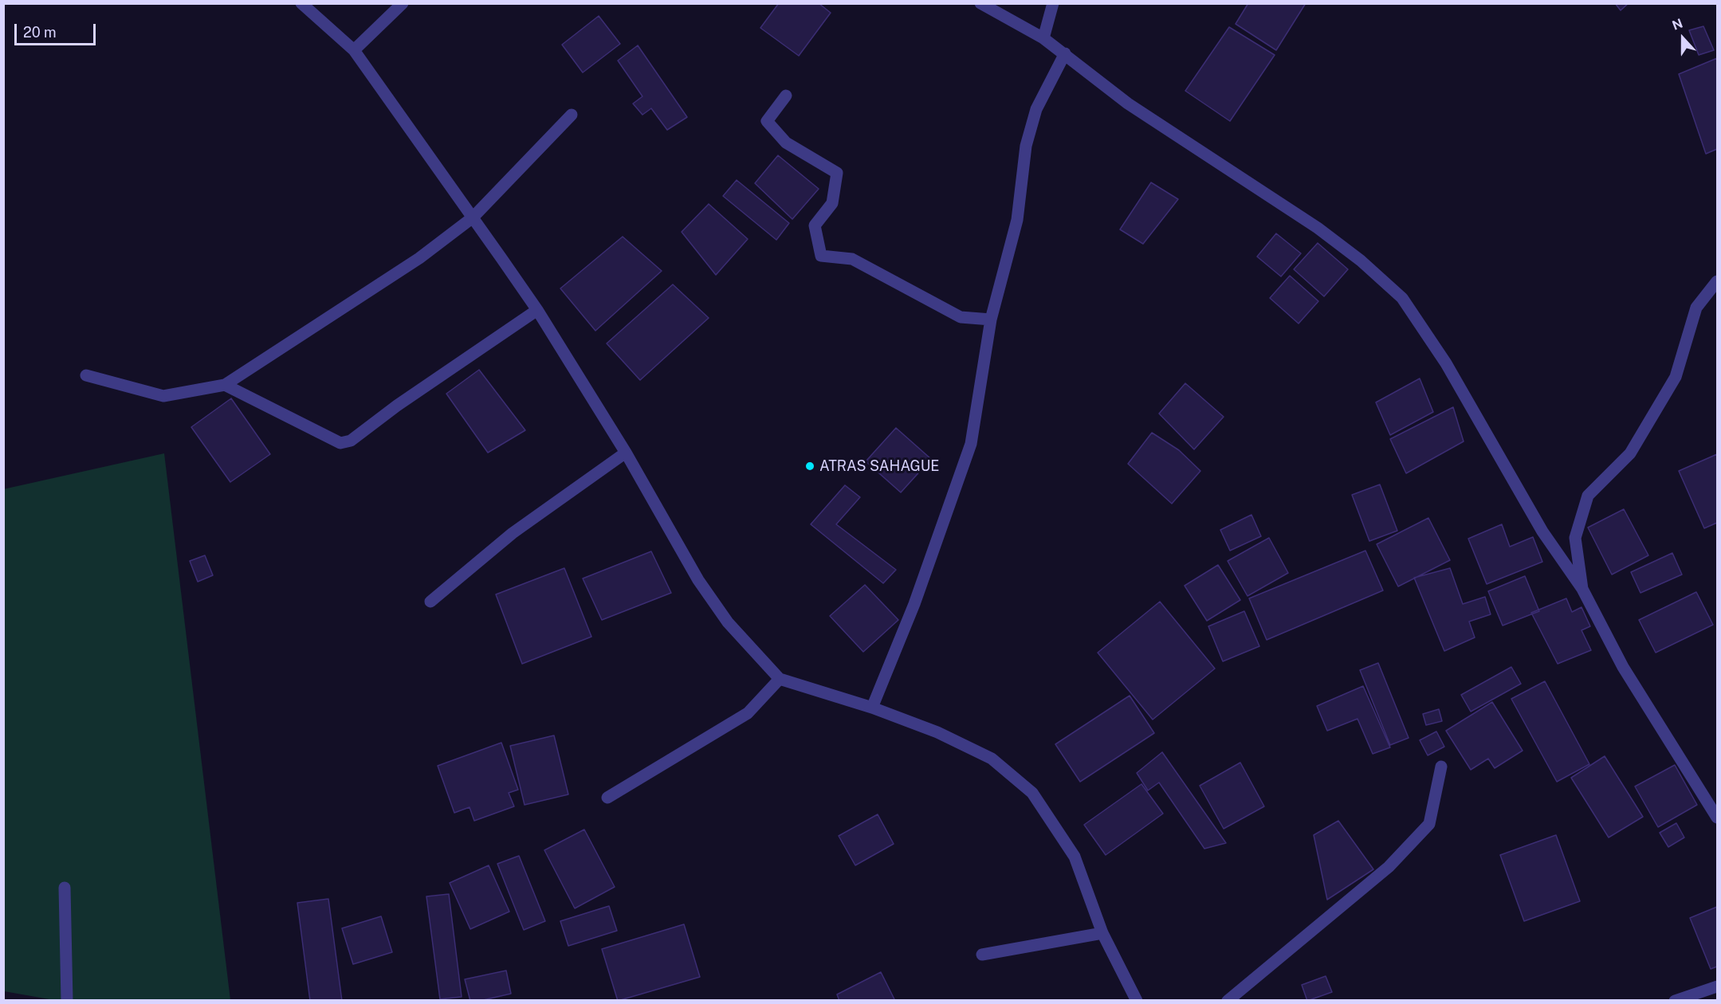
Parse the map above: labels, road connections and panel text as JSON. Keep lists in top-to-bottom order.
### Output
{
  "places": ["ATRAS SAHAGUE"],
  "scale_bar": "20 m",
  "north": "top"
}
